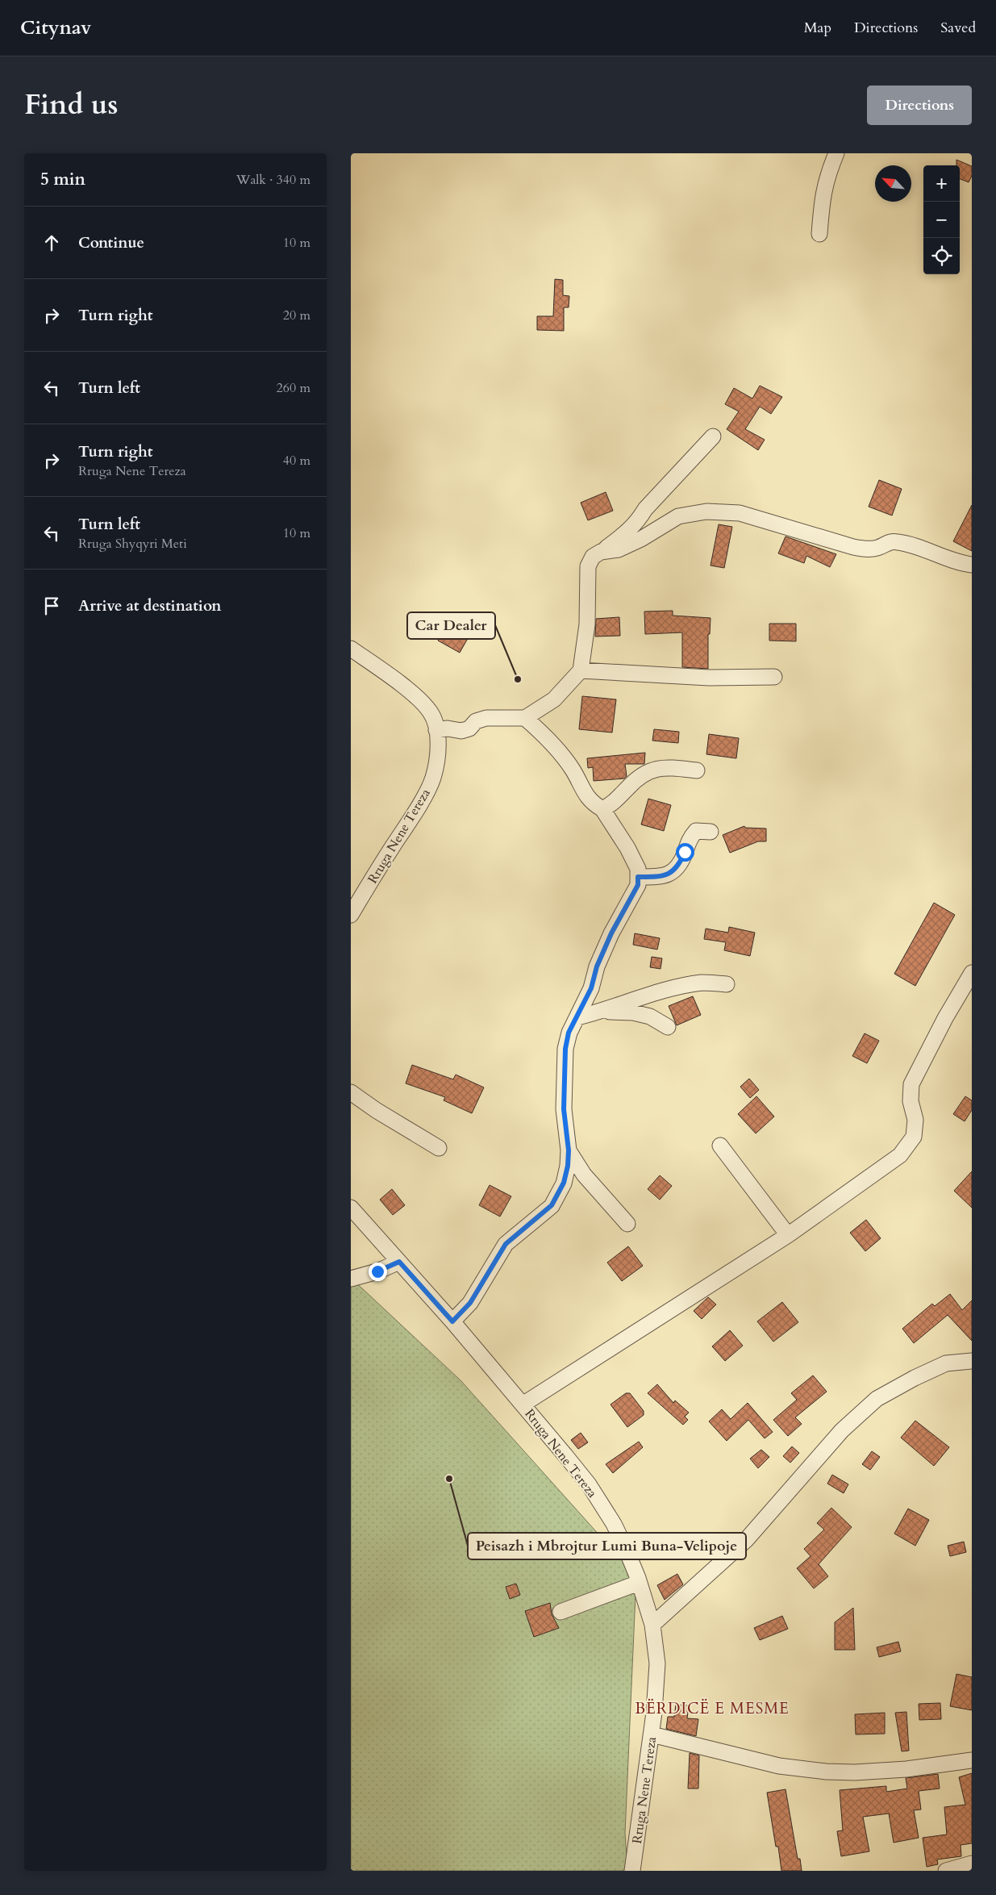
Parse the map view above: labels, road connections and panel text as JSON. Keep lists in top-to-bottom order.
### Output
{
  "streets": {
    "street": ["Rruga Nene Tereza"]
  },
  "districts": ["BËRDICË E MESME"],
  "places": ["Car Dealer", "Peisazh i Mbrojtur Lumi Buna-Velipoje"],
  "north": "top left",
  "page": {
    "header": "Citynav",
    "nav": ["Map", "Directions", "Saved"],
    "title": "Find us",
    "buttons": "Directions",
    "heading": ["5 min", "Walk · 340 m"],
    "map_buttons": ["+", "−"],
    "list": [
      ["Continue", "10 m"],
      ["Turn right", "20 m"],
      ["Turn left", "260 m"],
      ["Turn right", "Rruga Nene Tereza", "40 m"],
      ["Turn left", "Rruga Shyqyri Meti", "10 m"],
      "Arrive at destination"
    ]
  }
}
